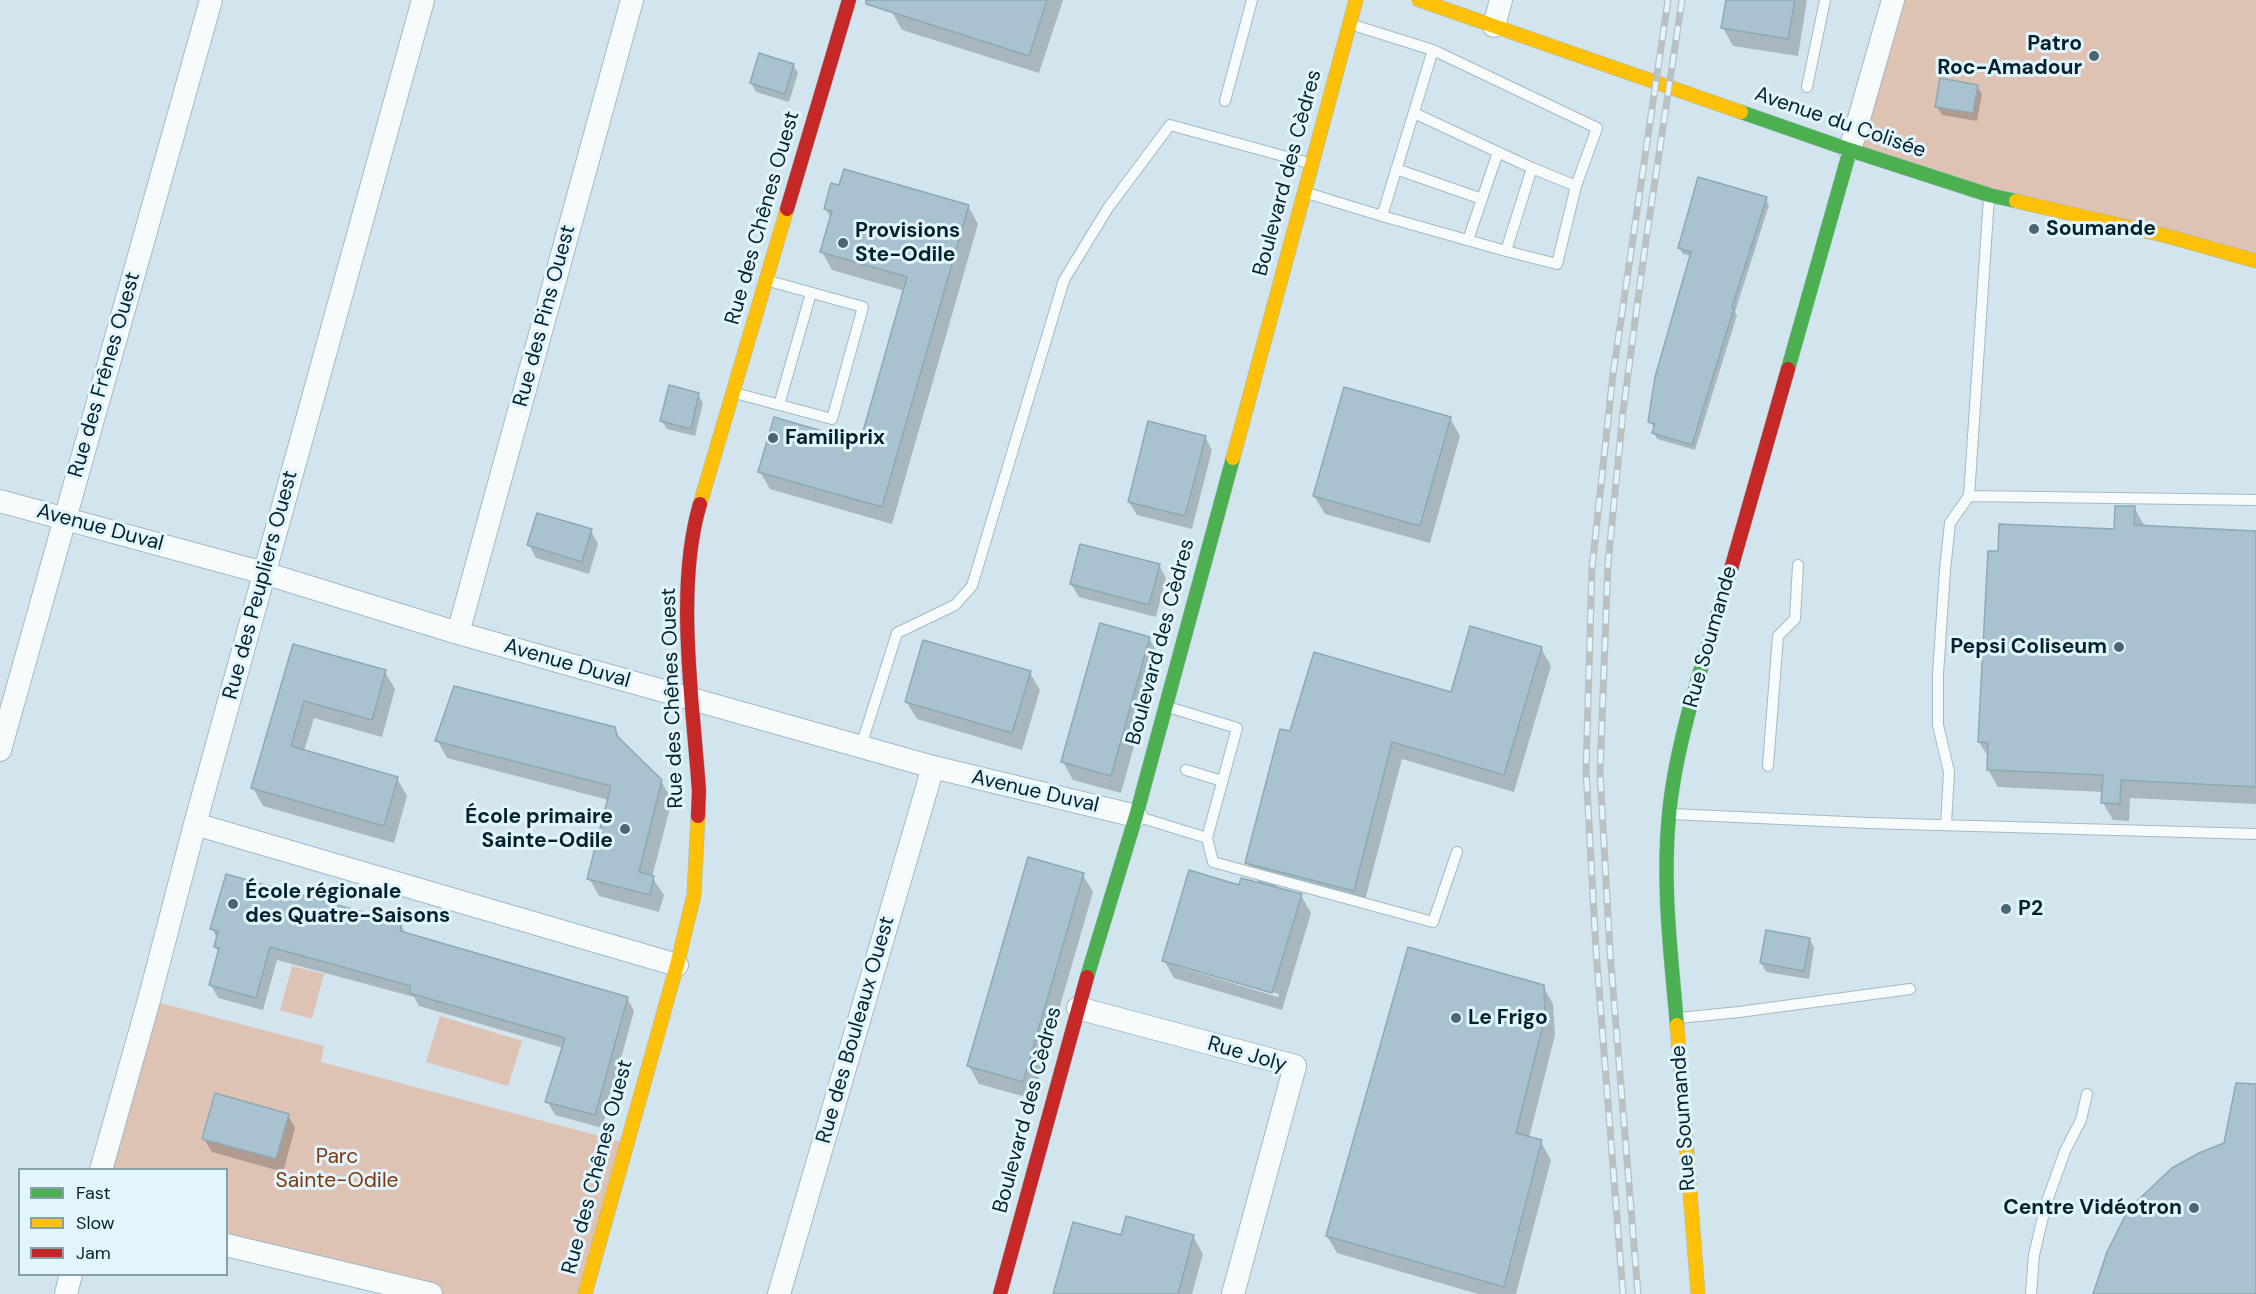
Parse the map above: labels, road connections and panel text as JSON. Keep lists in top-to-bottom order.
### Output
{
  "streets": {
    "street": [
      "Avenue du Colisée",
      "Boulevard des Cèdres",
      "Rue des Chênes Ouest",
      "Rue des Pins Ouest",
      "Rue des Frênes Ouest",
      "Avenue Duval",
      "Rue des Peupliers Ouest",
      "Rue Soumande",
      "Rue des Bouleaux Ouest",
      "Rue Joly"
    ]
  },
  "crossings": [
    ["Avenue du Colisée", "Rue Soumande"],
    ["Boulevard des Cèdres", "Avenue Duval"],
    ["Boulevard des Cèdres", "Rue Joly"],
    ["Rue des Chênes Ouest", "Avenue Duval"],
    ["Rue des Pins Ouest", "Avenue Duval"],
    ["Rue des Frênes Ouest", "Avenue Duval"],
    ["Avenue Duval", "Rue des Peupliers Ouest"],
    ["Avenue Duval", "Rue des Bouleaux Ouest"]
  ],
  "parks": ["Parc Sainte-Odile"],
  "places": [
    "Patro Roc-Amadour",
    "Soumande",
    "Provisions Ste-Odile",
    "Familiprix",
    "Pepsi Coliseum",
    "École primaire Sainte-Odile",
    "École régionale des Quatre-Saisons",
    "P2",
    "Le Frigo",
    "Centre Vidéotron"
  ],
  "legend": ["Fast", "Slow", "Jam"]
}
